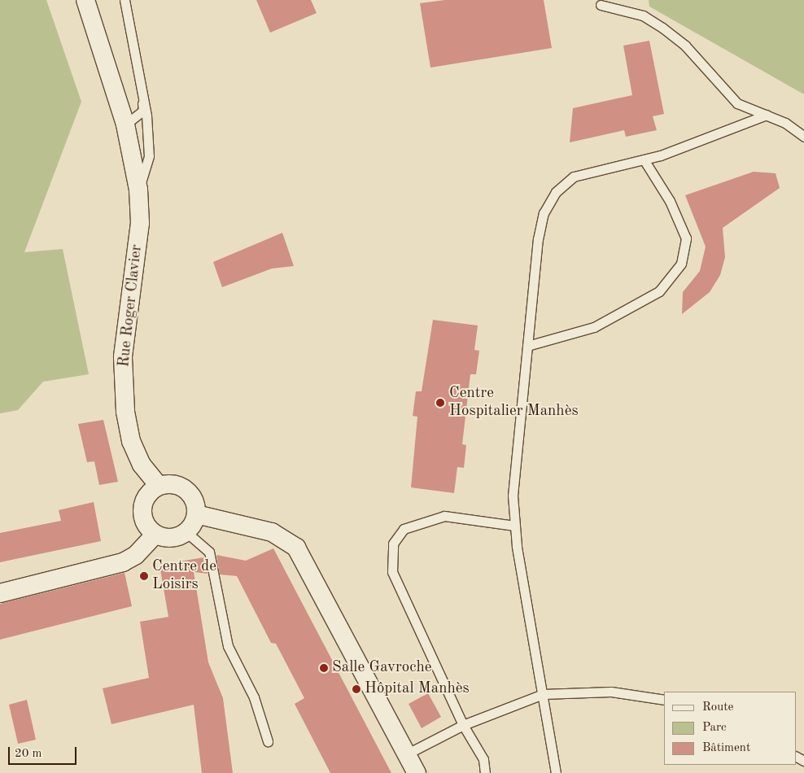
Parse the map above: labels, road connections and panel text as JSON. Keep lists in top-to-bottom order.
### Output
{
  "streets": {
    "street": ["Rue Roger Clavier"]
  },
  "places": [
    "Centre Hospitalier Manhès",
    "Centre de Loisirs",
    "Salle Gavroche",
    "Hôpital Manhès"
  ],
  "legend": ["Route", "Parc", "Bâtiment"],
  "scale_bar": "20 m"
}
